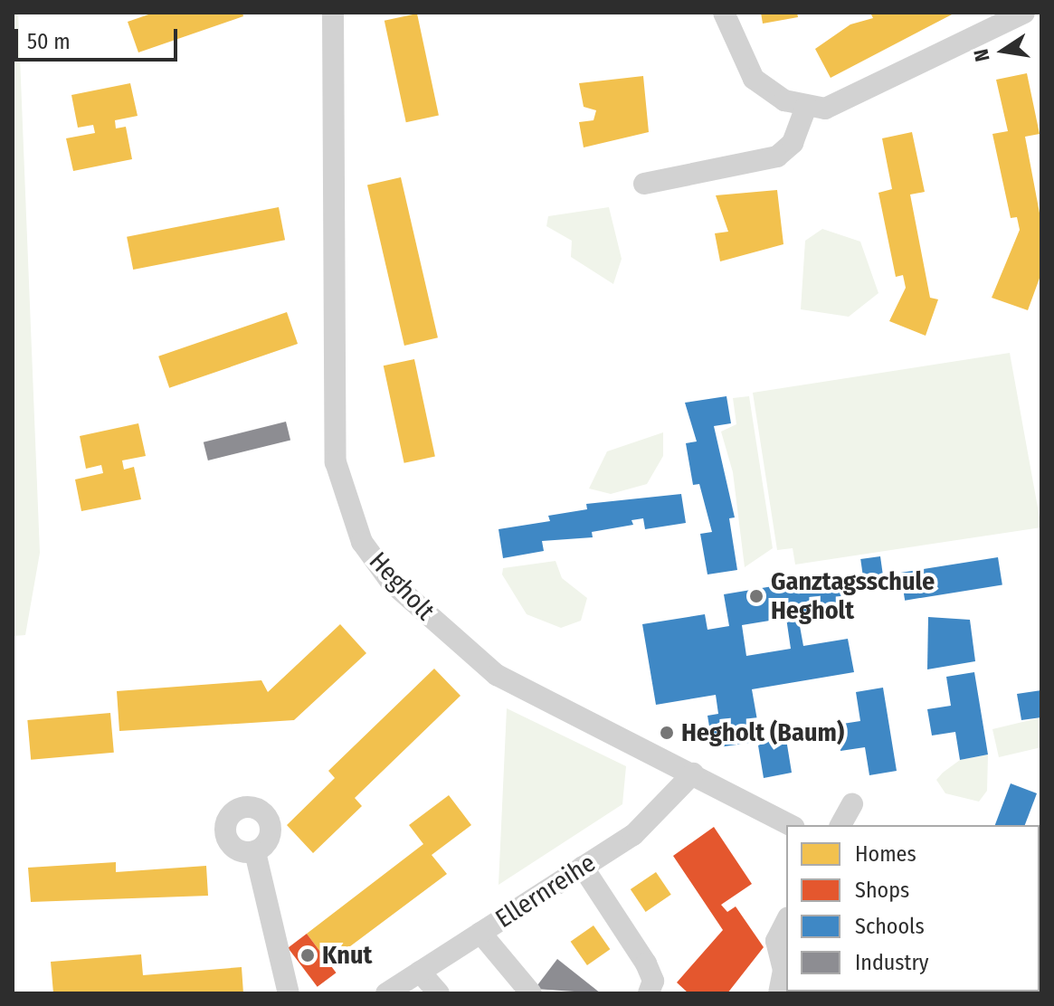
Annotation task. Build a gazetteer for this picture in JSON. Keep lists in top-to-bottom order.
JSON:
{
  "streets": {
    "street": ["Hegholt", "Ellernreihe"]
  },
  "crossings": [
    ["Hegholt", "Ellernreihe"]
  ],
  "places": ["Ganztagsschule Hegholt", "Hegholt (Baum)", "Knut"],
  "legend": [
    "Homes",
    "Shops",
    "Schools",
    "Industry"
  ],
  "scale_bar": "50 m",
  "north": "left"
}
